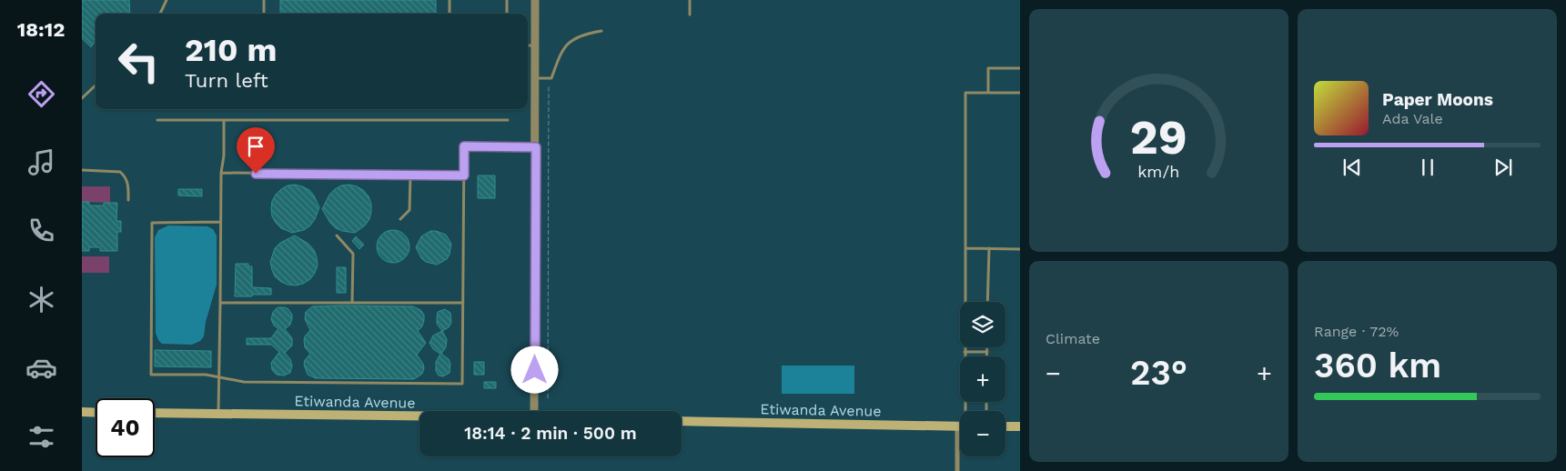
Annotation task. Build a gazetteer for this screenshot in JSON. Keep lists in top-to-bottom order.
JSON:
{
  "streets": {
    "main road": ["Etiwanda Avenue"]
  },
  "page": {
    "tabs": "18:12",
    "turn": ["210 m", "Turn left"],
    "song": ["Paper Moons", "Ada Vale"],
    "tile": [
      "Climate",
      ["Range · 72%", "360 km"]
    ],
    "map_buttons": ["+", "−"],
    "heat": ["−", "23°", "+"],
    "limit": "40",
    "trip": "18:14 · 2 min · 500 m",
    "gauge": ["29", "km/h"]
  }
}
